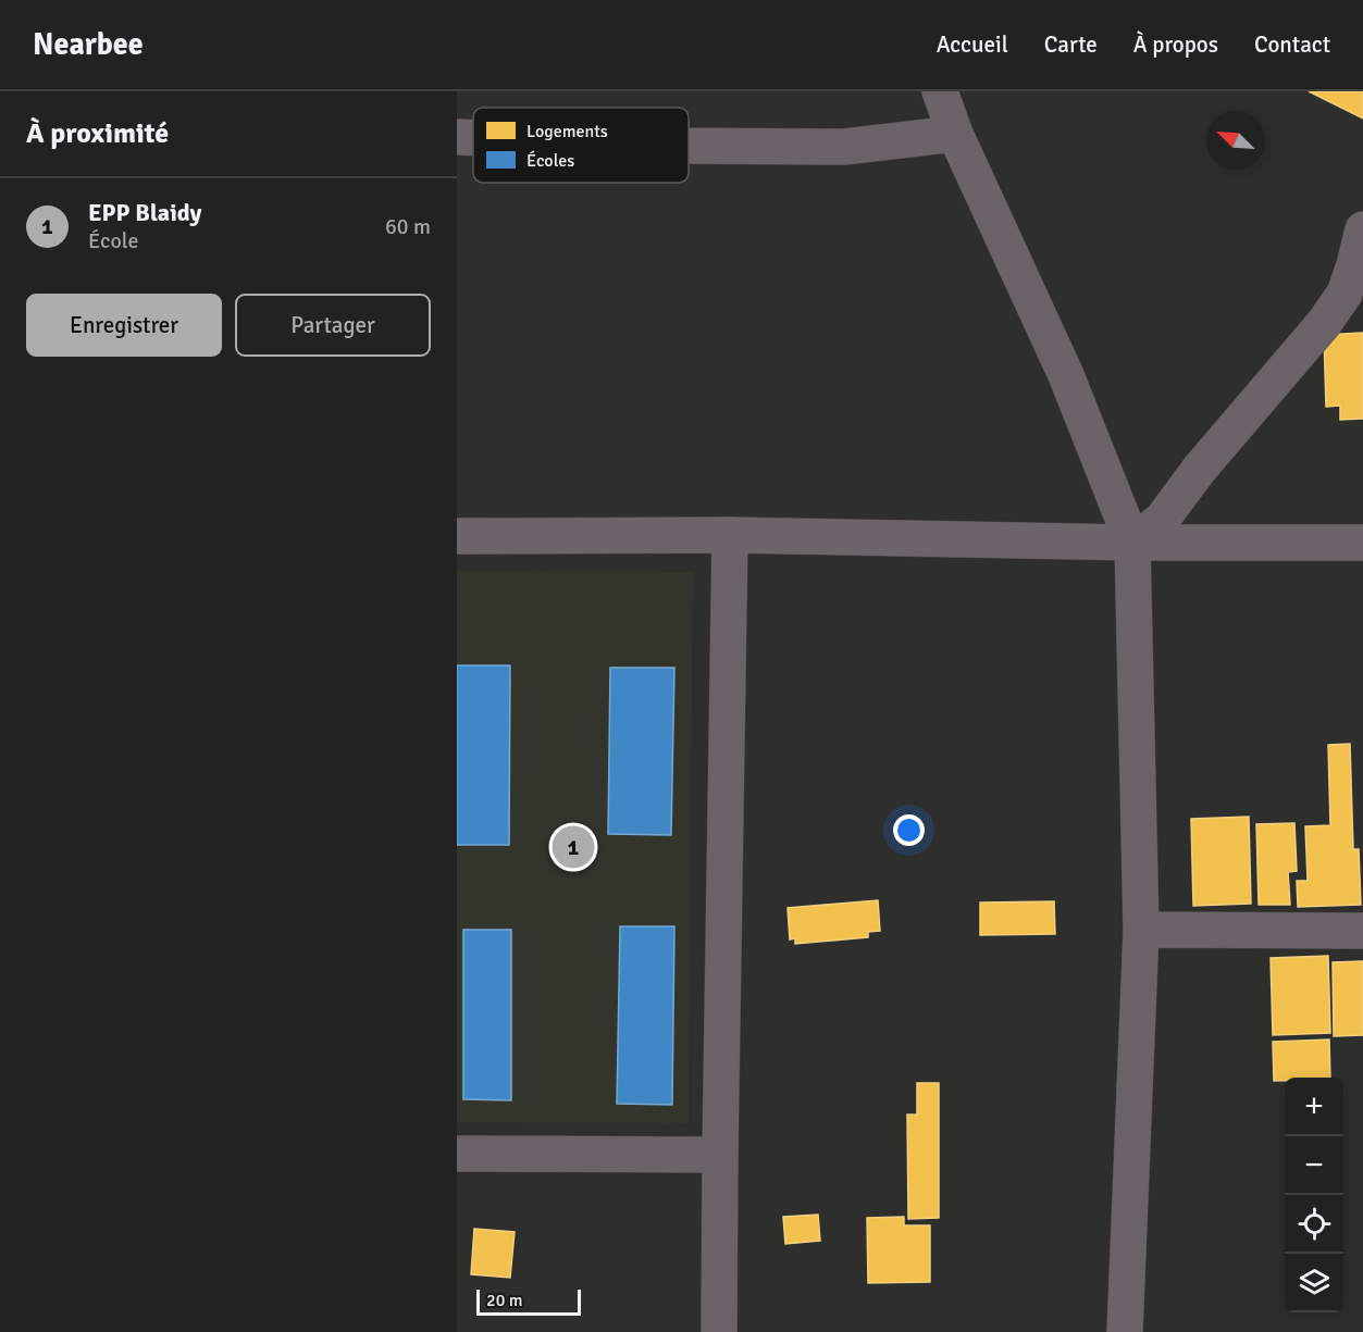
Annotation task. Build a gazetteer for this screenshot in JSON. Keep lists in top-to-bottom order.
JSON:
{
  "legend": ["Logements", "Écoles"],
  "scale_bar": "20 m",
  "north": "top left",
  "page": {
    "header": "Nearbee",
    "nav": [
      "Accueil",
      "Carte",
      "À propos",
      "Contact"
    ],
    "heading": "À proximité",
    "list": [
      {
        "mark": "1",
        "name": "EPP Blaidy",
        "note": "École",
        "value": "60 m"
      }
    ],
    "buttons": ["Enregistrer", "Partager"],
    "pins": "1",
    "map_buttons": ["+", "−"],
    "scale": "20 m"
  }
}
